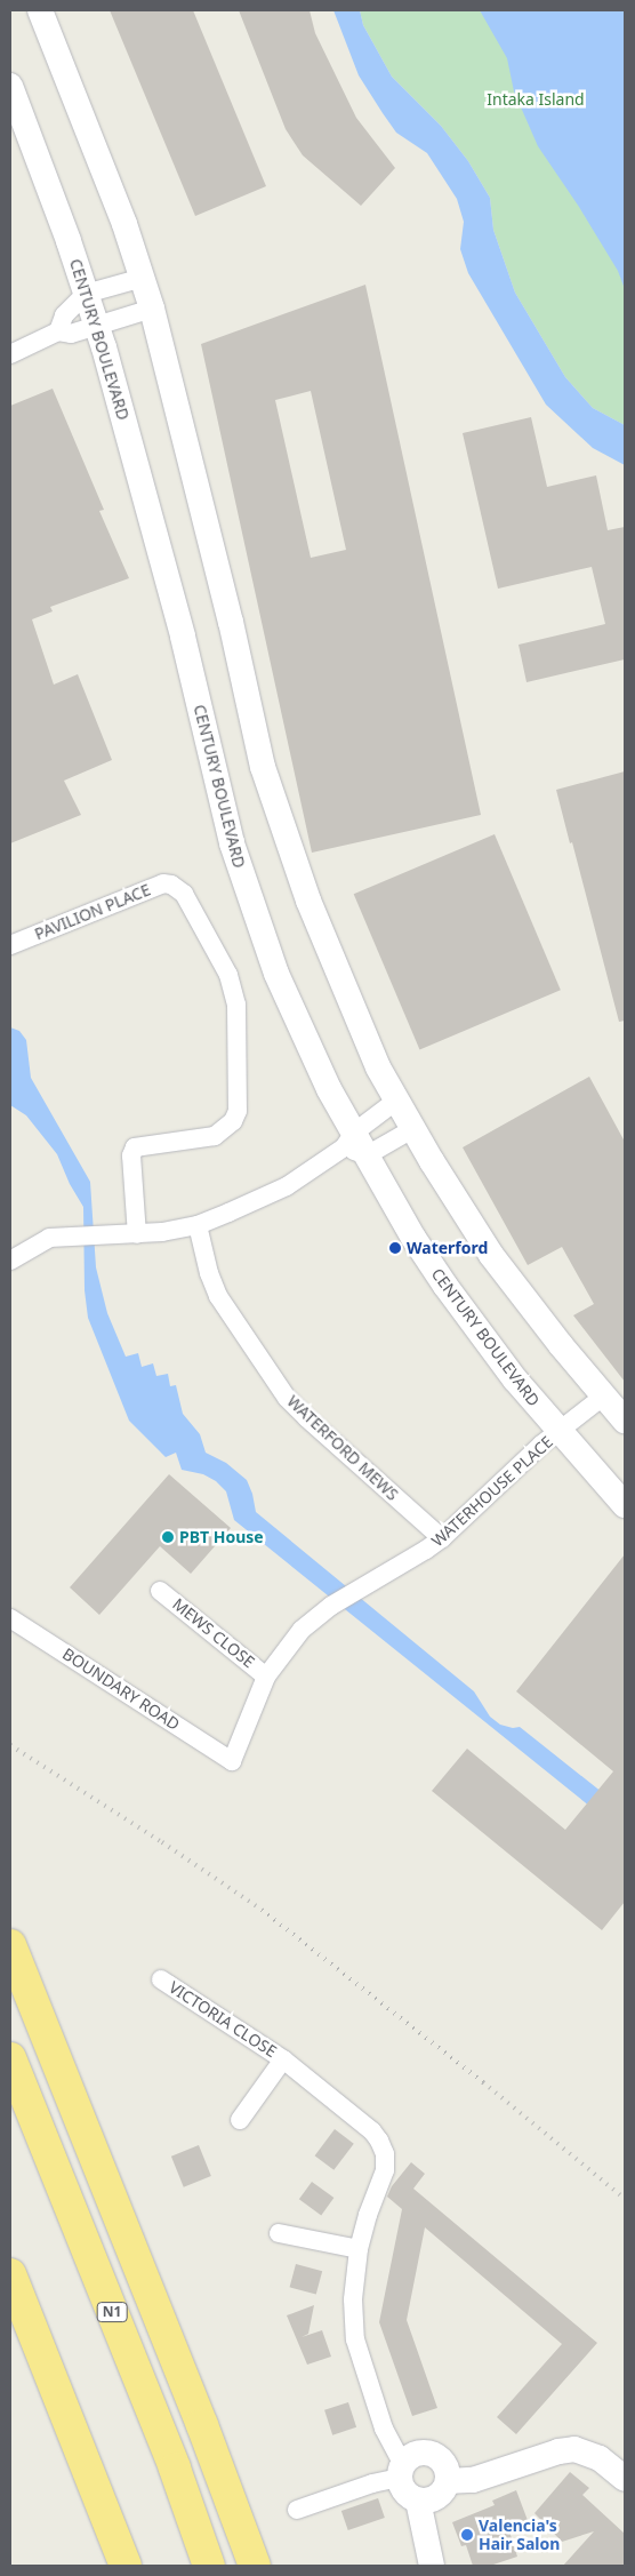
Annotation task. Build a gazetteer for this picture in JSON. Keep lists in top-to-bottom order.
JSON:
{
  "streets": {
    "highway": ["N1"],
    "main road": ["CENTURY BOULEVARD"],
    "street": [
      "PAVILION PLACE",
      "WATERFORD MEWS",
      "WATERHOUSE PLACE",
      "MEWS CLOSE",
      "BOUNDARY ROAD",
      "VICTORIA CLOSE"
    ]
  },
  "crossings": [
    ["CENTURY BOULEVARD", "WATERHOUSE PLACE"],
    ["WATERFORD MEWS", "WATERHOUSE PLACE"],
    ["WATERHOUSE PLACE", "MEWS CLOSE"],
    ["WATERHOUSE PLACE", "BOUNDARY ROAD"]
  ],
  "parks": ["Intaka Island"],
  "places": ["Waterford", "PBT House", "Valencia's Hair Salon"]
}
